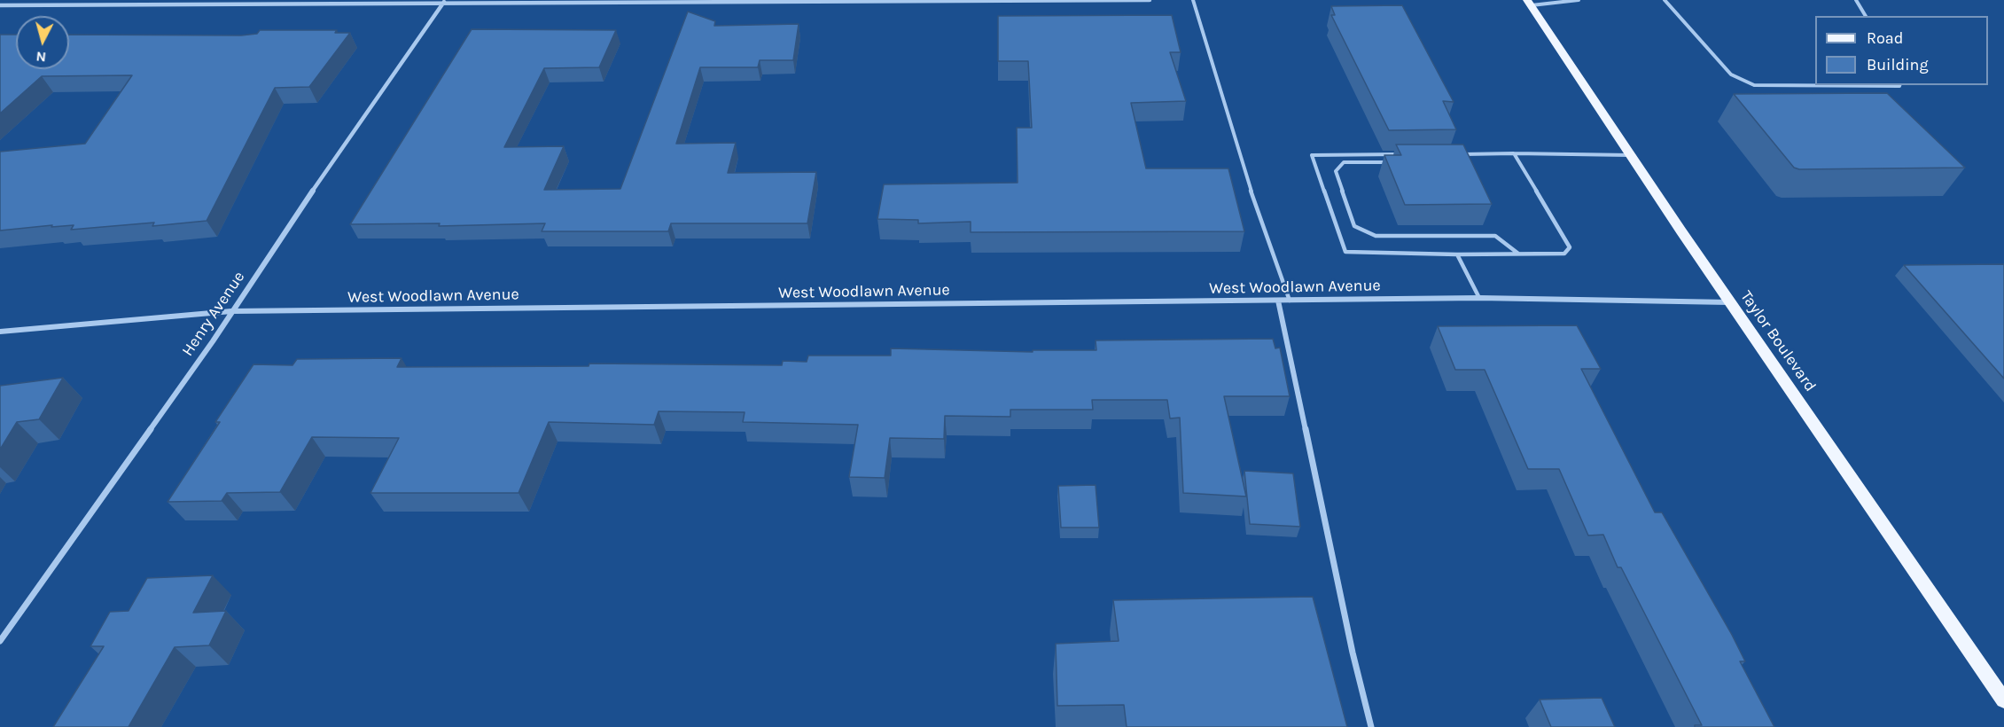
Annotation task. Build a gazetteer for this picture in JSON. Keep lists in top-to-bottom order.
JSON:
{
  "streets": {
    "main road": ["Taylor Boulevard"],
    "street": ["West Woodlawn Avenue", "Henry Avenue"]
  },
  "crossings": [
    ["West Woodlawn Avenue", "Henry Avenue"],
    ["West Woodlawn Avenue", "Taylor Boulevard"]
  ],
  "legend": ["Road", "Building"],
  "north": "bottom"
}
